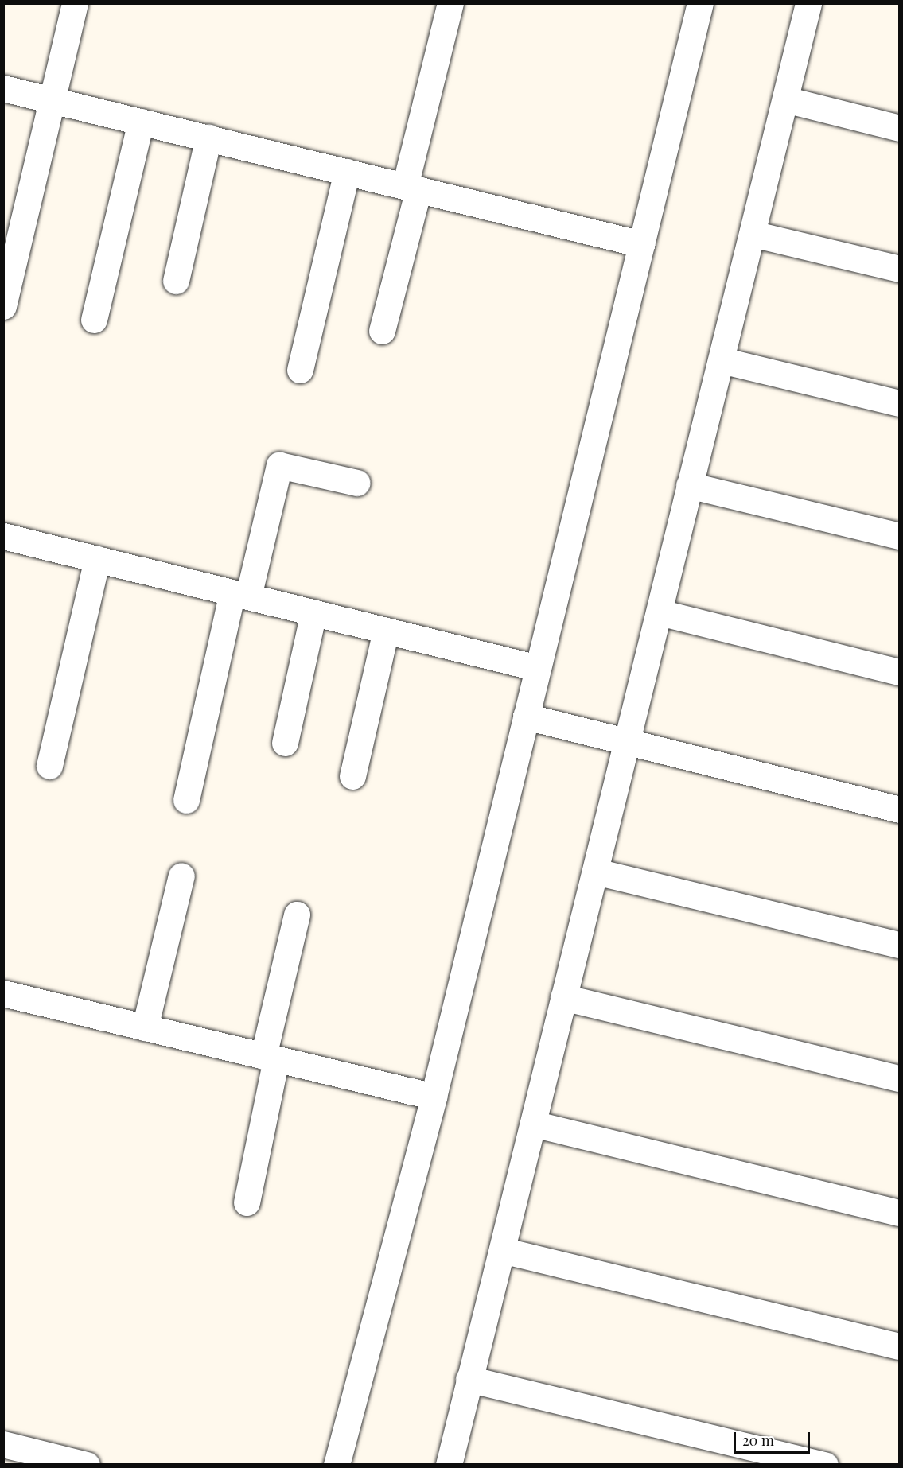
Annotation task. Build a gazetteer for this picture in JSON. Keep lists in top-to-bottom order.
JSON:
{
  "scale_bar": "20 m"
}
